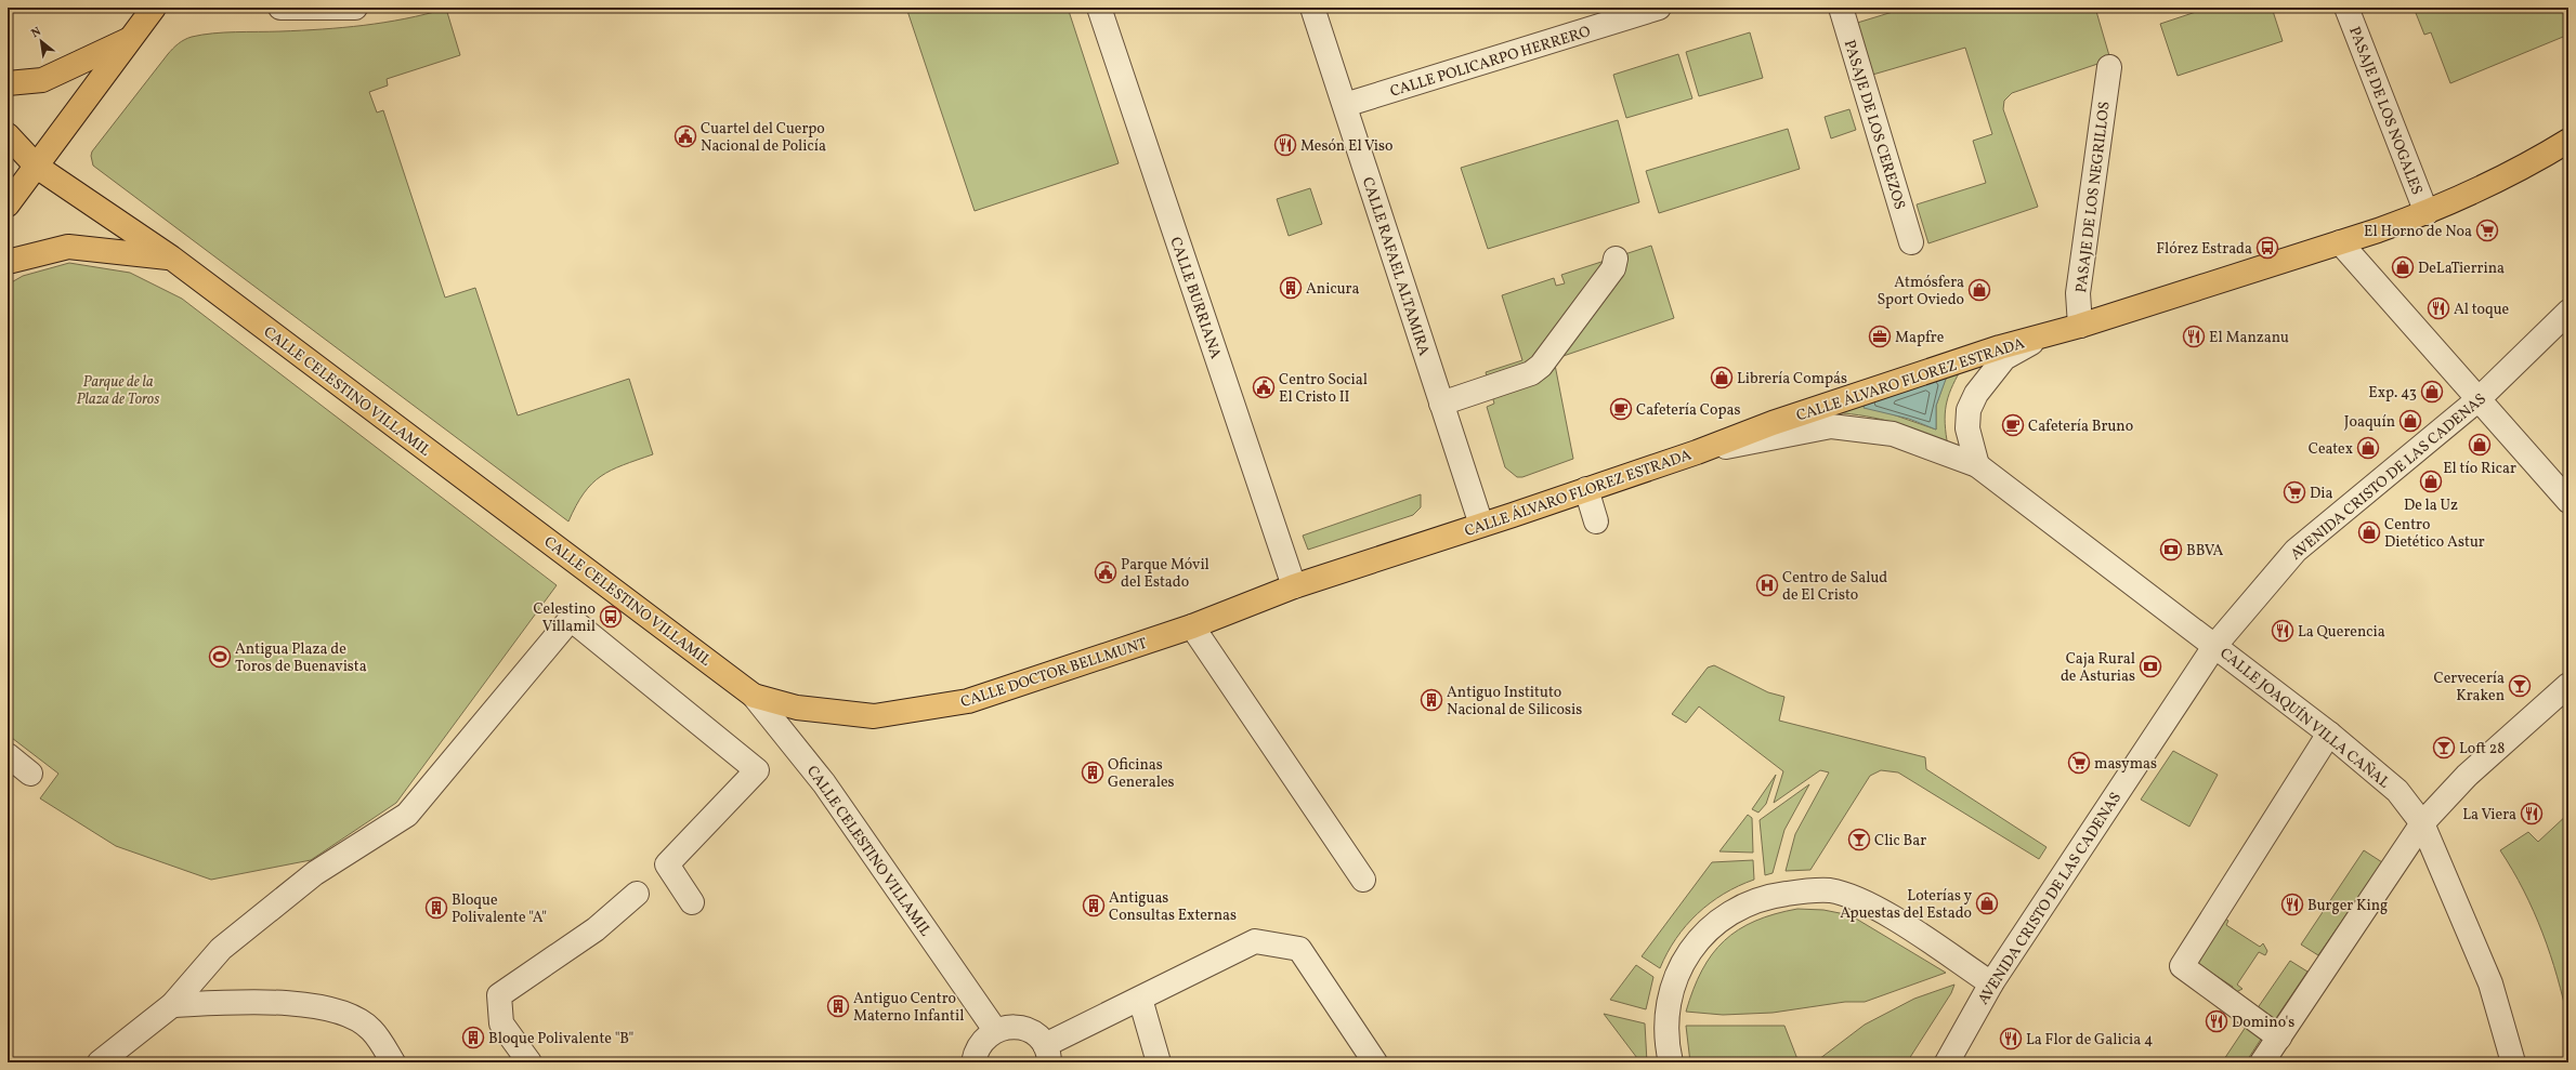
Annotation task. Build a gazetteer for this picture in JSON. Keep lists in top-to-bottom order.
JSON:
{
  "streets": {
    "main road": ["CALLE ÁLVARO FLOREZ ESTRADA", "CALLE CELESTINO VILLAMIL", "CALLE DOCTOR BELLMUNT"],
    "street": [
      "CALLE POLICARPO HERRERO",
      "PASAJE DE LOS NOGALES",
      "PASAJE DE LOS CEREZOS",
      "PASAJE DE LOS NEGRILLOS",
      "CALLE RAFAEL ALTAMIRA",
      "CALLE BURRIANA",
      "AVENIDA CRISTO DE LAS CADENAS",
      "CALLE JOAQUÍN VILLA CAÑAL"
    ]
  },
  "crossings": [
    ["CALLE POLICARPO HERRERO", "CALLE RAFAEL ALTAMIRA"],
    ["PASAJE DE LOS NOGALES", "CALLE ÁLVARO FLOREZ ESTRADA"],
    ["PASAJE DE LOS NEGRILLOS", "CALLE ÁLVARO FLOREZ ESTRADA"],
    ["CALLE RAFAEL ALTAMIRA", "CALLE ÁLVARO FLOREZ ESTRADA"],
    ["CALLE BURRIANA", "CALLE ÁLVARO FLOREZ ESTRADA"],
    ["CALLE BURRIANA", "CALLE DOCTOR BELLMUNT"],
    ["CALLE ÁLVARO FLOREZ ESTRADA", "CALLE DOCTOR BELLMUNT"],
    ["CALLE ÁLVARO FLOREZ ESTRADA", "CALLE JOAQUÍN VILLA CAÑAL"],
    ["CALLE CELESTINO VILLAMIL", "CALLE DOCTOR BELLMUNT"],
    ["AVENIDA CRISTO DE LAS CADENAS", "CALLE JOAQUÍN VILLA CAÑAL"]
  ],
  "parks": ["Parque de la Plaza de Toros"],
  "places": {
    "public building": ["Cuartel del Cuerpo Nacional de Policía", "Centro Social El Cristo II", "Parque Móvil del Estado"],
    "restaurant": [
      "Mesón El Viso",
      "Al toque",
      "El Manzanu",
      "La Querencia",
      "La Viera",
      "Burger King",
      "Domino's",
      "La Flor de Galicia 4"
    ],
    "supermarket": ["El Horno de Noa", "Dia", "masymas"],
    "bus stop": ["Flórez Estrada", "Celestino Villamil"],
    "shop": [
      "DeLaTierrina",
      "Atmósfera Sport Oviedo",
      "Librería Compás",
      "Exp. 43",
      "Joaquín",
      "El tío Ricar",
      "Ceatex",
      "De la Uz",
      "Centro Dietético Astur",
      "Loterías y Apuestas del Estado"
    ],
    "building": [
      "Anicura",
      "Antiguo Instituto Nacional de Silicosis",
      "Oficinas Generales",
      "Antiguas Consultas Externas",
      "Bloque Polivalente \"A\"",
      "Antiguo Centro Materno Infantil",
      "Bloque Polivalente \"B\""
    ],
    "office": ["Mapfre"],
    "cafe": ["Cafetería Copas", "Cafetería Bruno"],
    "bank": ["BBVA", "Caja Rural de Asturias"],
    "hospital": ["Centro de Salud de El Cristo"],
    "sports": ["Antigua Plaza de Toros de Buenavista"],
    "bar": ["Cervecería Kraken", "Loft 28", "Clic Bar"]
  },
  "north": "top left"
}
